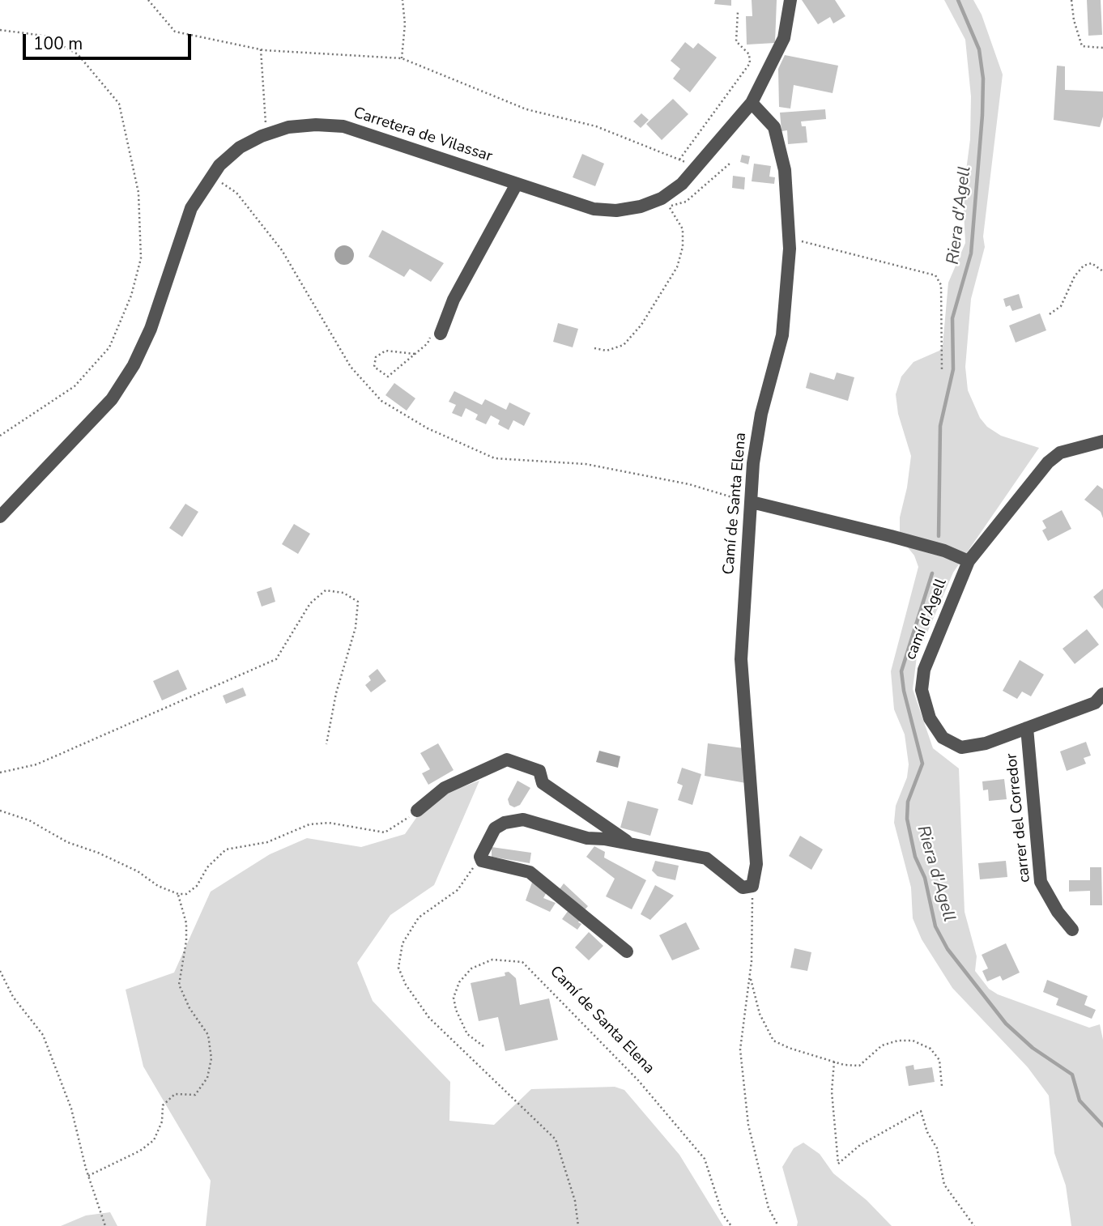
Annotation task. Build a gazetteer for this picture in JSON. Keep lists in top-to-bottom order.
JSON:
{
  "streets": {
    "street": [
      "Carretera de Vilassar",
      "Camí de Santa Elena",
      "camí d'Agell",
      "carrer del Corredor"
    ]
  },
  "crossings": [
    ["Carretera de Vilassar", "Camí de Santa Elena"],
    ["camí d'Agell", "carrer del Corredor"]
  ],
  "water": ["Riera d'Agell"],
  "scale_bar": "100 m"
}
